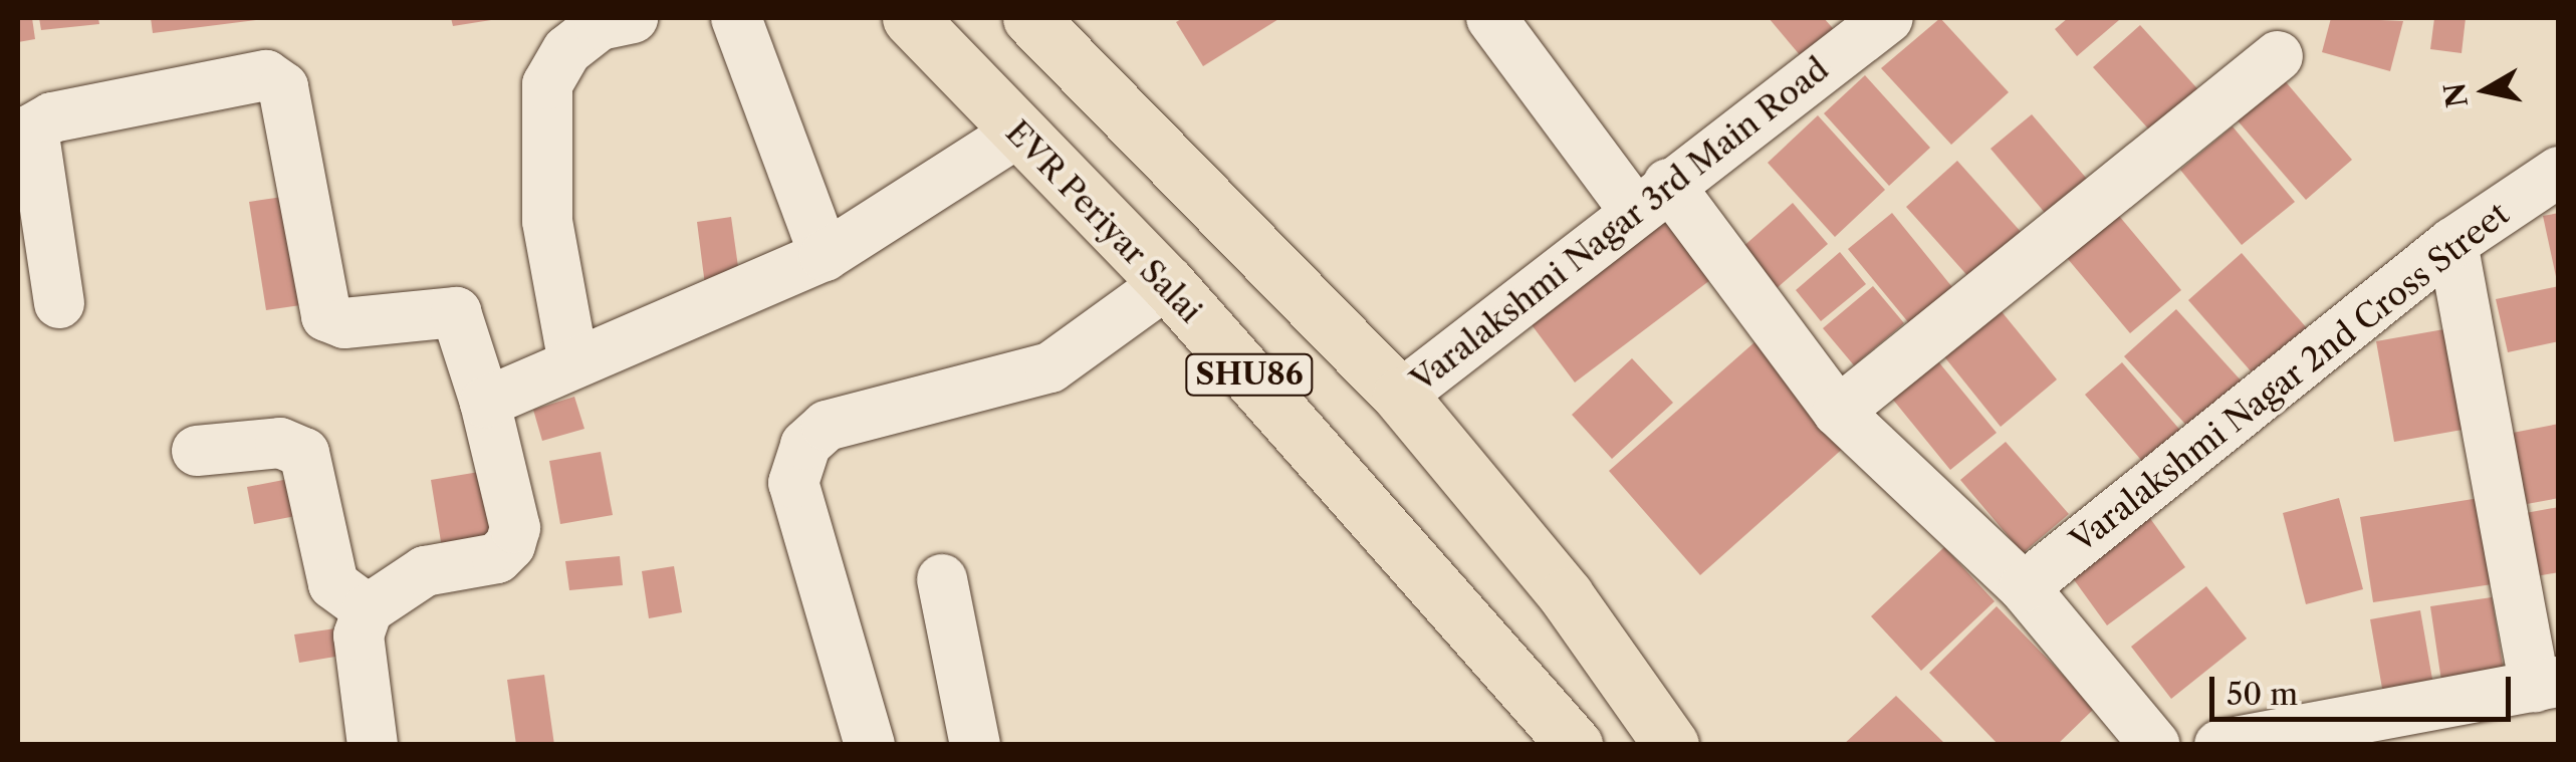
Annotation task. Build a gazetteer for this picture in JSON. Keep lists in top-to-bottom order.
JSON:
{
  "streets": {
    "main road": ["EVR Periyar Salai", "SHU86"],
    "street": ["Varalakshmi Nagar 3rd Main Road", "Varalakshmi Nagar 2nd Cross Street"]
  },
  "crossings": [
    ["Varalakshmi Nagar 3rd Main Road", "SHU86"]
  ],
  "scale_bar": "50 m",
  "north": "left"
}
